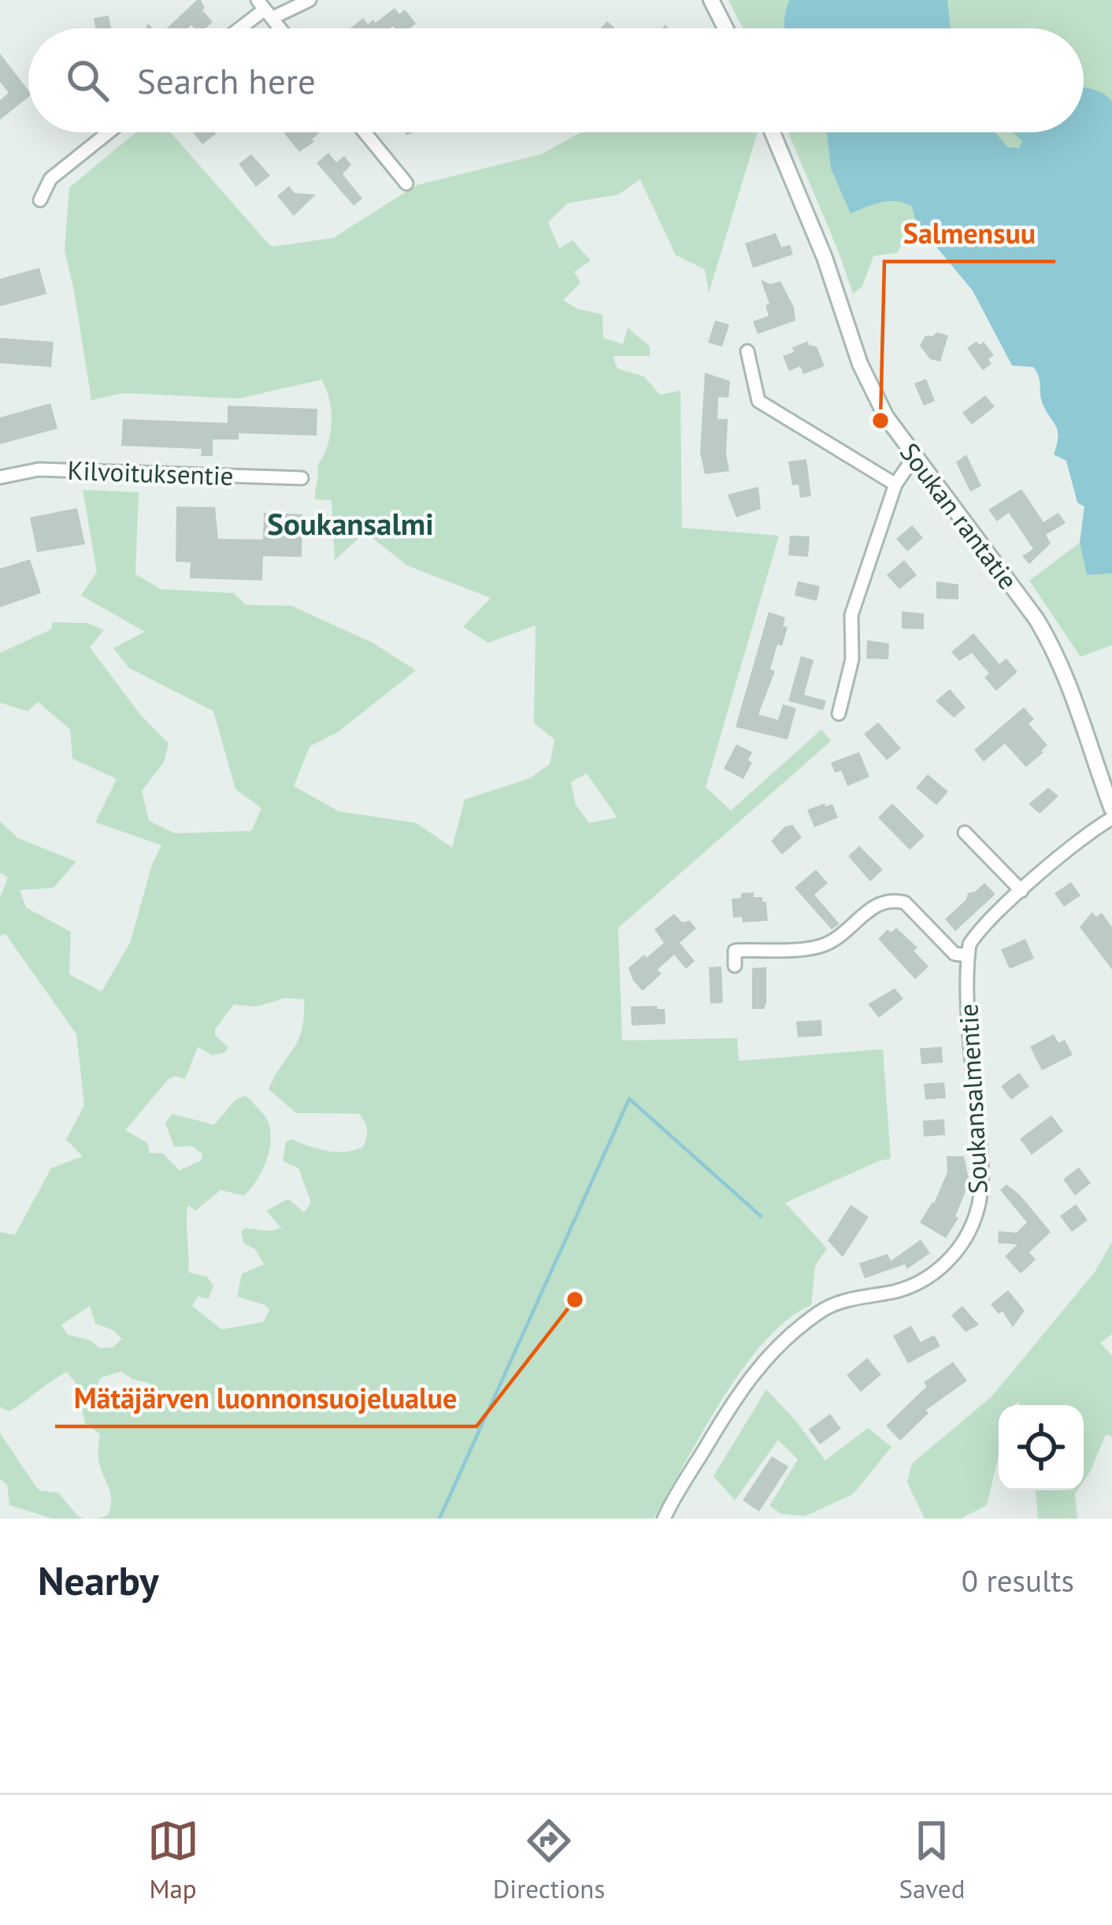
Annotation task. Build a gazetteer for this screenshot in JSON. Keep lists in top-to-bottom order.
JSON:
{
  "streets": {
    "street": ["Kilvoituksentie", "Soukan rantatie", "Soukansalmentie"]
  },
  "districts": ["Soukansalmi"],
  "places": ["Salmensuu", "Mätäjärven luonnonsuojelualue"],
  "page": {
    "search": "Search here",
    "heading": ["Nearby", "0 results"],
    "nav": ["Map", "Directions", "Saved"]
  }
}
